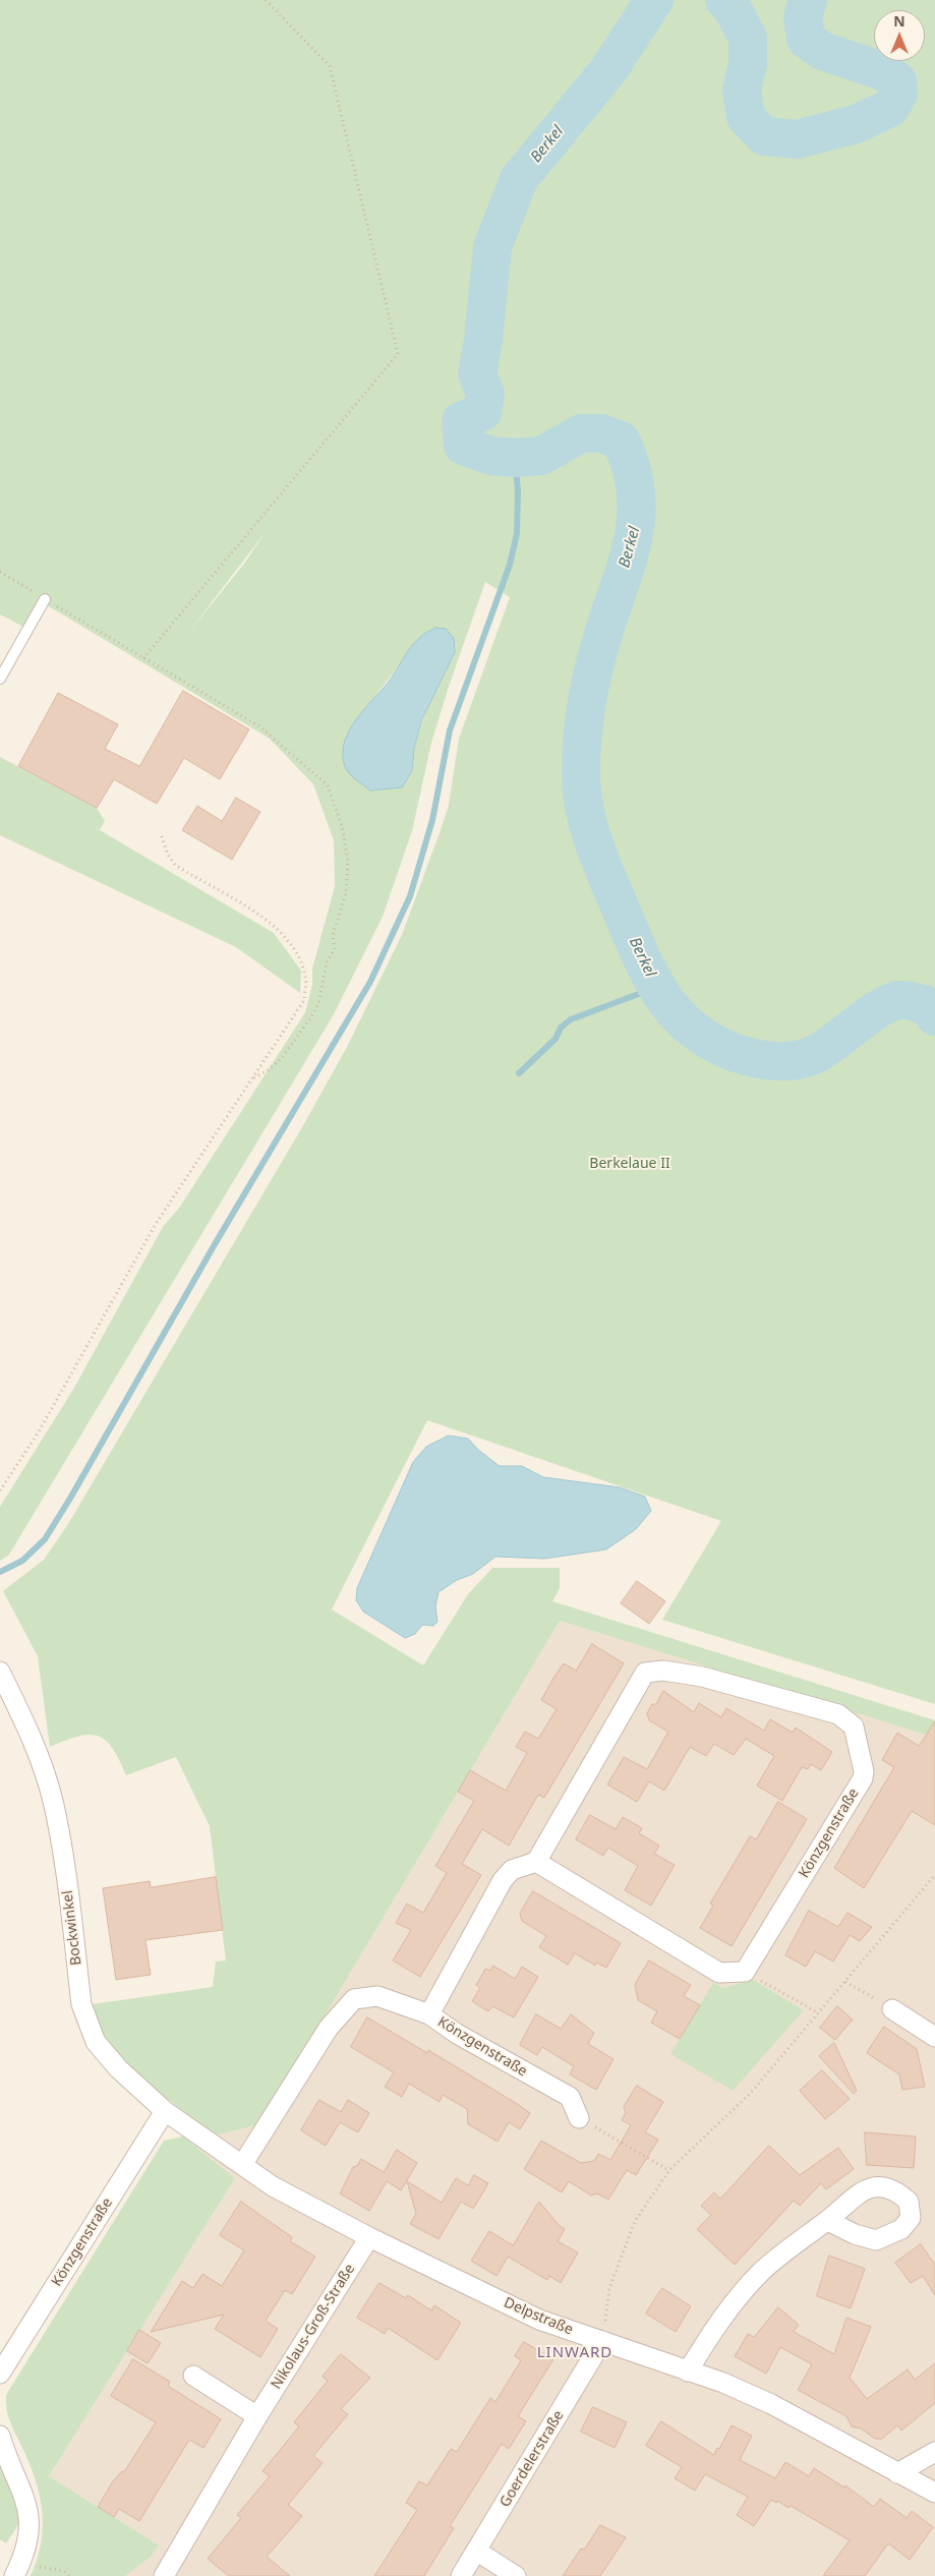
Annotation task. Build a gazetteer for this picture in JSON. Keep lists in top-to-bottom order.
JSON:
{
  "streets": {
    "street": [
      "Könzgenstraße",
      "Bockwinkel",
      "Delpstraße",
      "Nikolaus-Groß-Straße",
      "Goerdelerstraße"
    ]
  },
  "crossings": [
    ["Könzgenstraße", "Bockwinkel"],
    ["Könzgenstraße", "Delpstraße"],
    ["Bockwinkel", "Delpstraße"],
    ["Delpstraße", "Nikolaus-Groß-Straße"],
    ["Delpstraße", "Goerdelerstraße"]
  ],
  "districts": ["LINWARD"],
  "water": ["Berkel"],
  "parks": ["Berkelaue II"],
  "north": "top"
}
